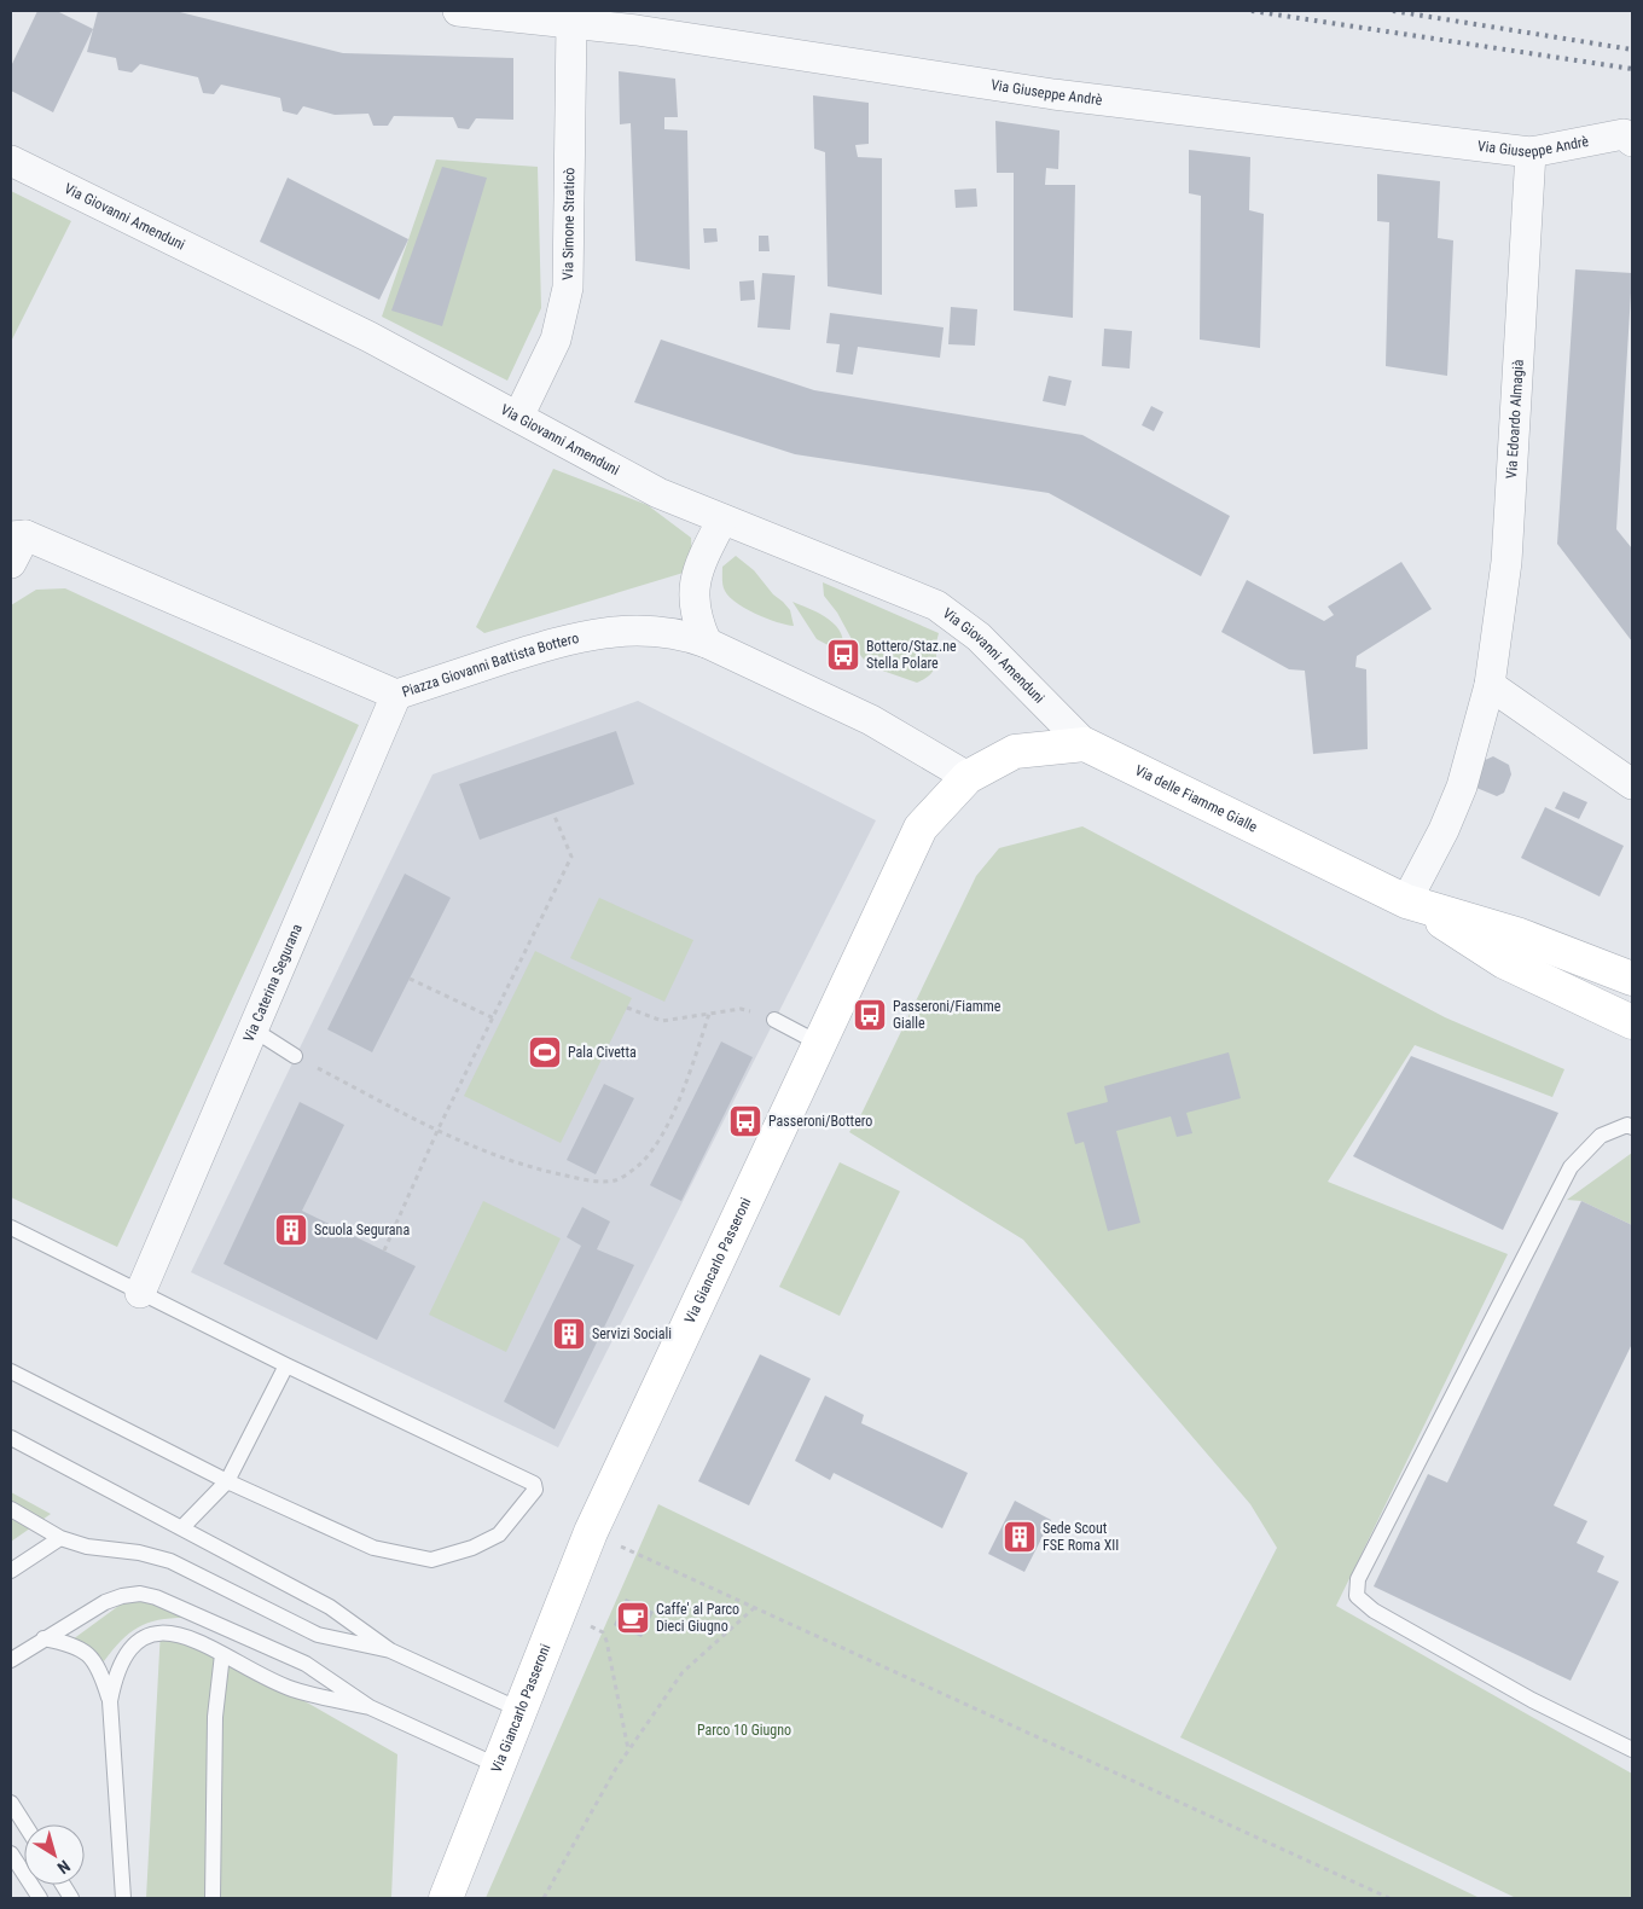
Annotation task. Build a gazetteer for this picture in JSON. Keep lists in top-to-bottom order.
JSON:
{
  "streets": {
    "street": [
      "Via Giuseppe Andrè",
      "Via Giovanni Amenduni",
      "Via Simone Straticò",
      "Via Edoardo Almagià",
      "Piazza Giovanni Battista Bottero",
      "Via delle Fiamme Gialle",
      "Via Caterina Segurana",
      "Via Giancarlo Passeroni"
    ]
  },
  "crossings": [
    ["Via Giuseppe Andrè", "Via Simone Straticò"],
    ["Via Giuseppe Andrè", "Via Edoardo Almagià"],
    ["Via Giovanni Amenduni", "Via Simone Straticò"],
    ["Via Giovanni Amenduni", "Via delle Fiamme Gialle"],
    ["Via Edoardo Almagià", "Via delle Fiamme Gialle"],
    ["Piazza Giovanni Battista Bottero", "Via Caterina Segurana"],
    ["Piazza Giovanni Battista Bottero", "Via Giancarlo Passeroni"]
  ],
  "parks": ["Parco 10 Giugno"],
  "places": {
    "bus stop": ["Bottero/Staz.ne Stella Polare", "Passeroni/Fiamme Gialle", "Passeroni/Bottero"],
    "sports": ["Pala Civetta"],
    "building": ["Scuola Segurana", "Servizi Sociali", "Sede Scout FSE Roma XII"],
    "cafe": ["Caffe' al Parco Dieci Giugno"]
  },
  "north": "bottom right"
}
